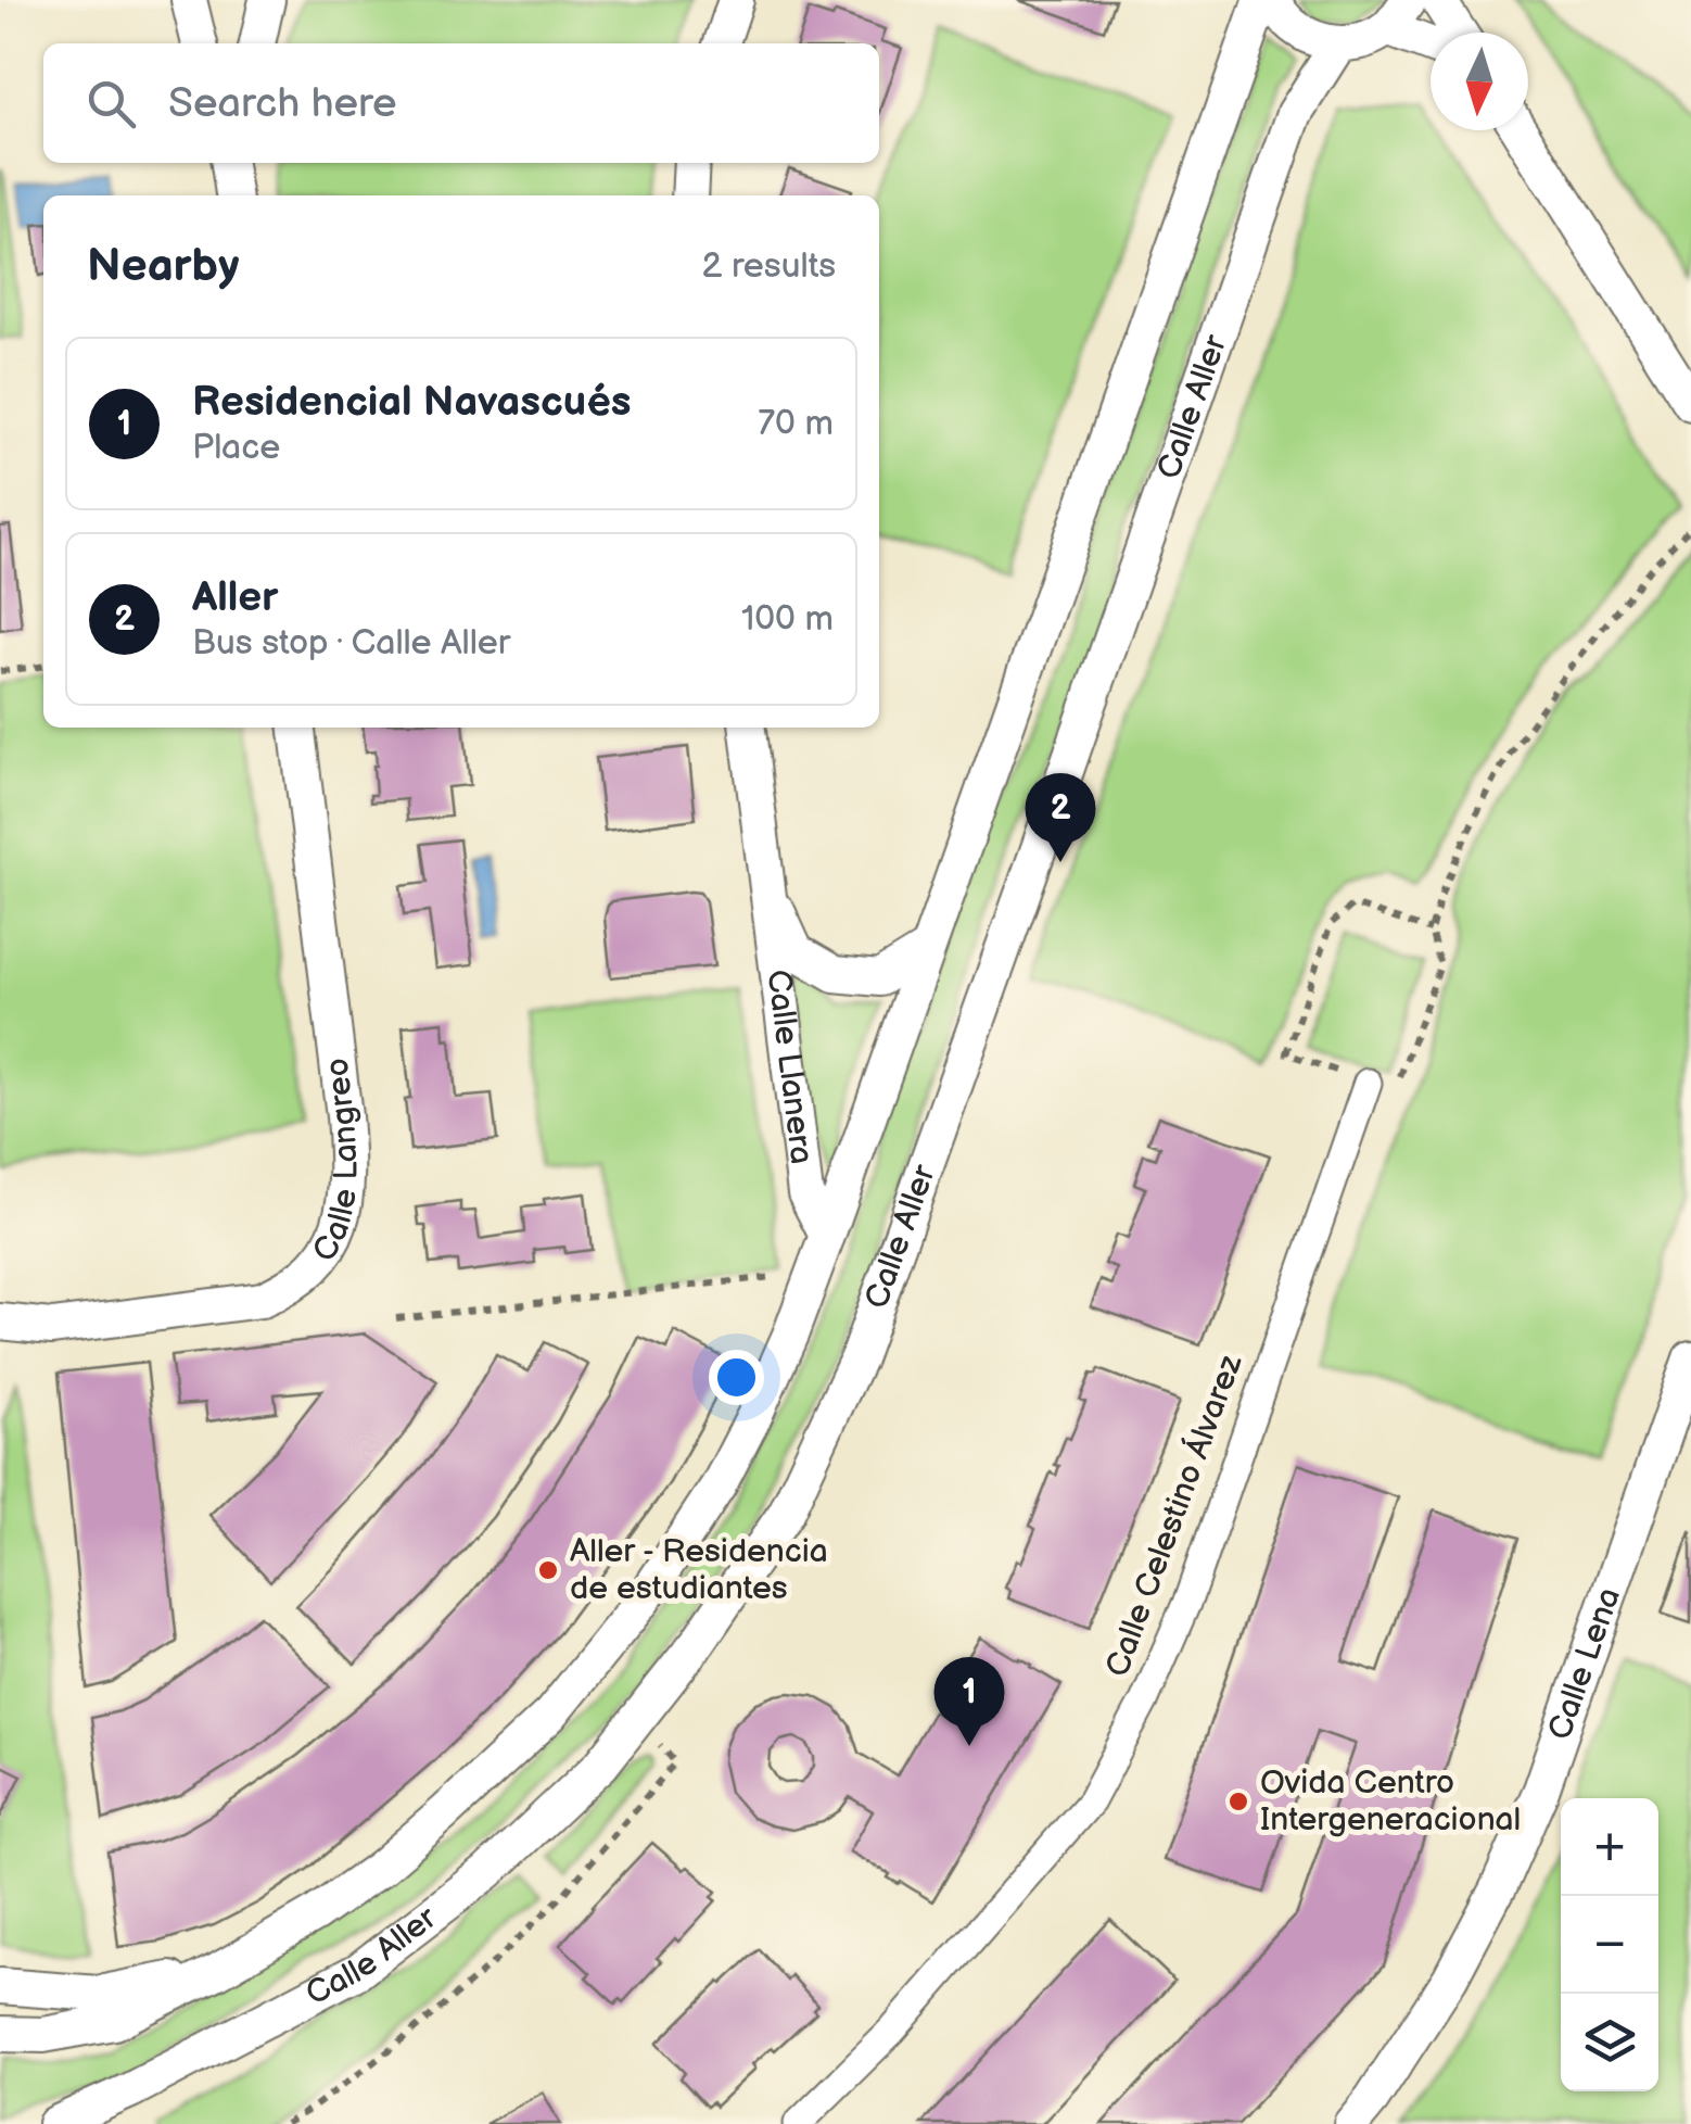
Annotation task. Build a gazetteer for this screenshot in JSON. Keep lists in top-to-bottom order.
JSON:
{
  "streets": {
    "street": [
      "Calle Aller",
      "Calle Llanera",
      "Calle Langreo",
      "Calle Celestino Álvarez",
      "Calle Lena"
    ]
  },
  "crossings": [
    ["Calle Aller", "Calle Llanera"]
  ],
  "places": ["Aller - Residencia de estudiantes", "Ovida Centro Intergeneracional"],
  "north": "bottom",
  "page": {
    "search": "Search here",
    "heading": ["Nearby", "2 results"],
    "list": [
      {
        "mark": "1",
        "name": "Residencial Navascués",
        "note": "Place",
        "value": "70 m"
      },
      {
        "mark": "2",
        "name": "Aller",
        "note": "Bus stop · Calle Aller",
        "value": "100 m"
      }
    ],
    "pins": ["2", "1"],
    "map_buttons": ["+", "−"]
  }
}
